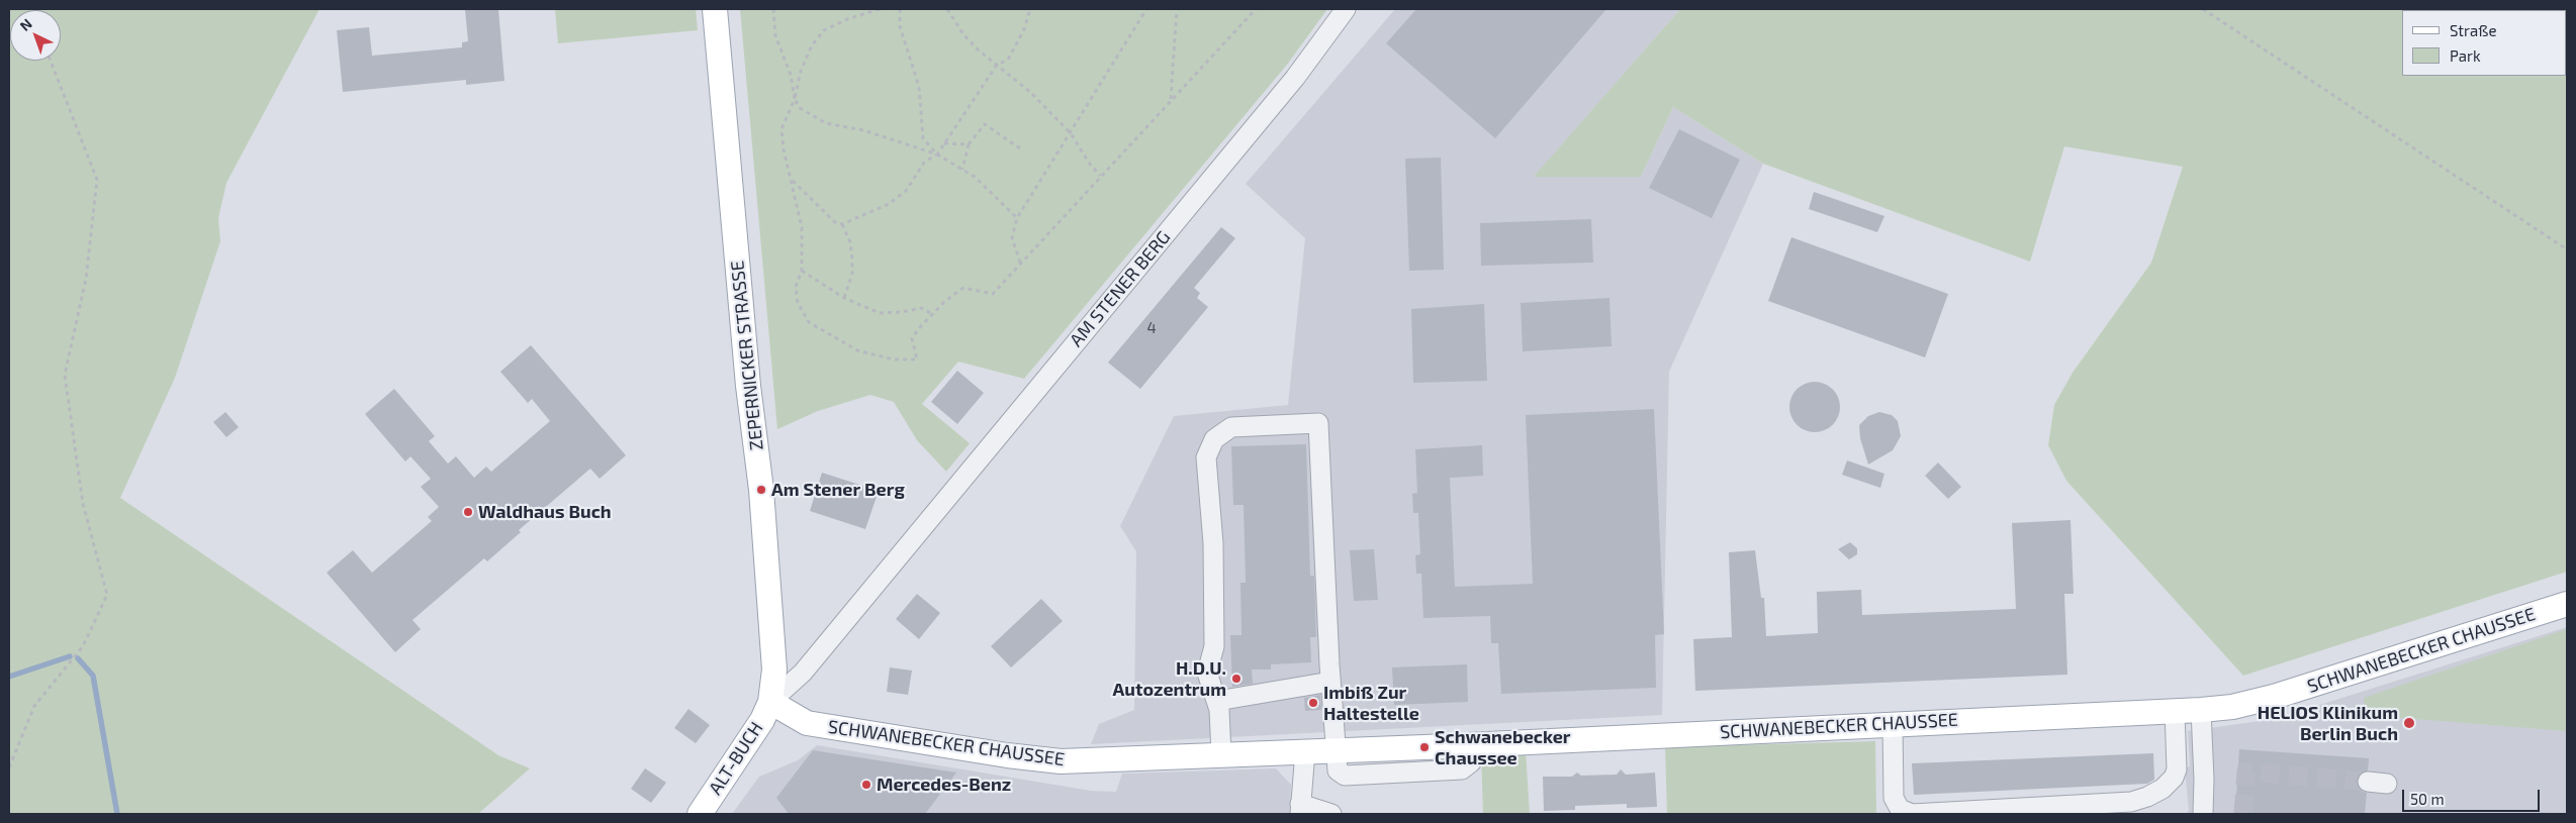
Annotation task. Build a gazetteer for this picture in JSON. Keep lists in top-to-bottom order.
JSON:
{
  "streets": {
    "main road": ["ZEPERNICKER STRASSE", "SCHWANEBECKER CHAUSSEE", "ALT-BUCH"],
    "street": ["AM STENER BERG"]
  },
  "crossings": [
    ["AM STENER BERG", "ZEPERNICKER STRASSE"],
    ["AM STENER BERG", "SCHWANEBECKER CHAUSSEE"],
    ["AM STENER BERG", "ALT-BUCH"],
    ["ZEPERNICKER STRASSE", "SCHWANEBECKER CHAUSSEE"],
    ["ZEPERNICKER STRASSE", "ALT-BUCH"],
    ["SCHWANEBECKER CHAUSSEE", "ALT-BUCH"]
  ],
  "places": [
    "Am Stener Berg",
    "Waldhaus Buch",
    "H.D.U. Autozentrum",
    "Imbiß Zur Haltestelle",
    "HELIOS Klinikum Berlin Buch",
    "Schwanebecker Chaussee",
    "Mercedes-Benz"
  ],
  "house_numbers": ["4"],
  "legend": ["Straße", "Park"],
  "scale_bar": "50 m",
  "north": "top left"
}
